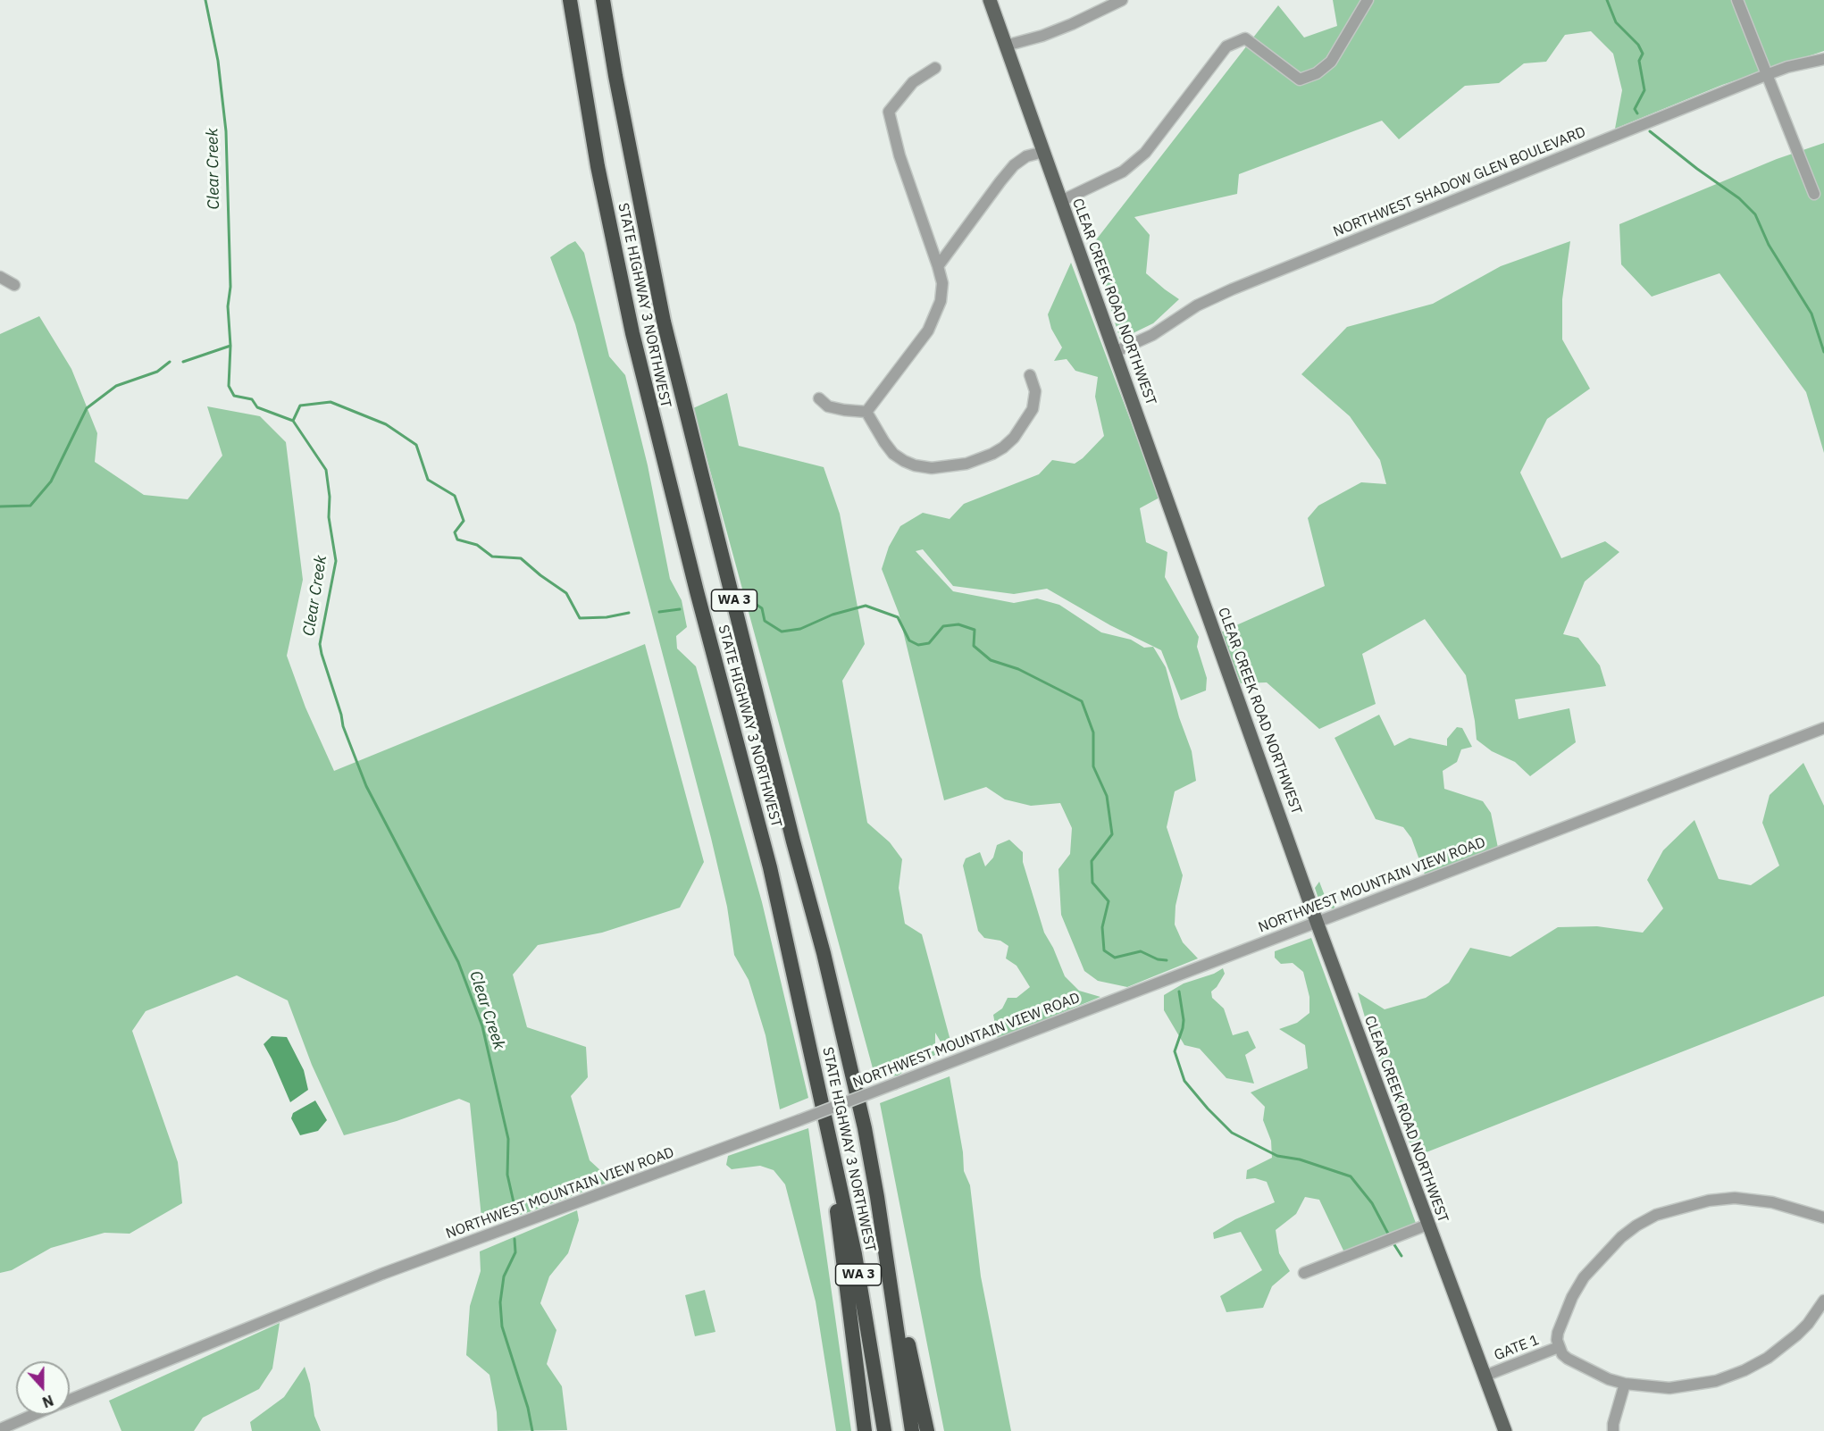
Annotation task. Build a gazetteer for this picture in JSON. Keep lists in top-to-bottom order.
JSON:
{
  "streets": {
    "highway": ["STATE HIGHWAY 3 NORTHWEST", "WA 3"],
    "main road": ["CLEAR CREEK ROAD NORTHWEST"],
    "street": ["NORTHWEST SHADOW GLEN BOULEVARD", "NORTHWEST MOUNTAIN VIEW ROAD", "GATE 1"]
  },
  "crossings": [
    ["NORTHWEST SHADOW GLEN BOULEVARD", "CLEAR CREEK ROAD NORTHWEST"],
    ["CLEAR CREEK ROAD NORTHWEST", "NORTHWEST MOUNTAIN VIEW ROAD"],
    ["CLEAR CREEK ROAD NORTHWEST", "GATE 1"]
  ],
  "water": ["Clear Creek"],
  "north": "bottom"
}
